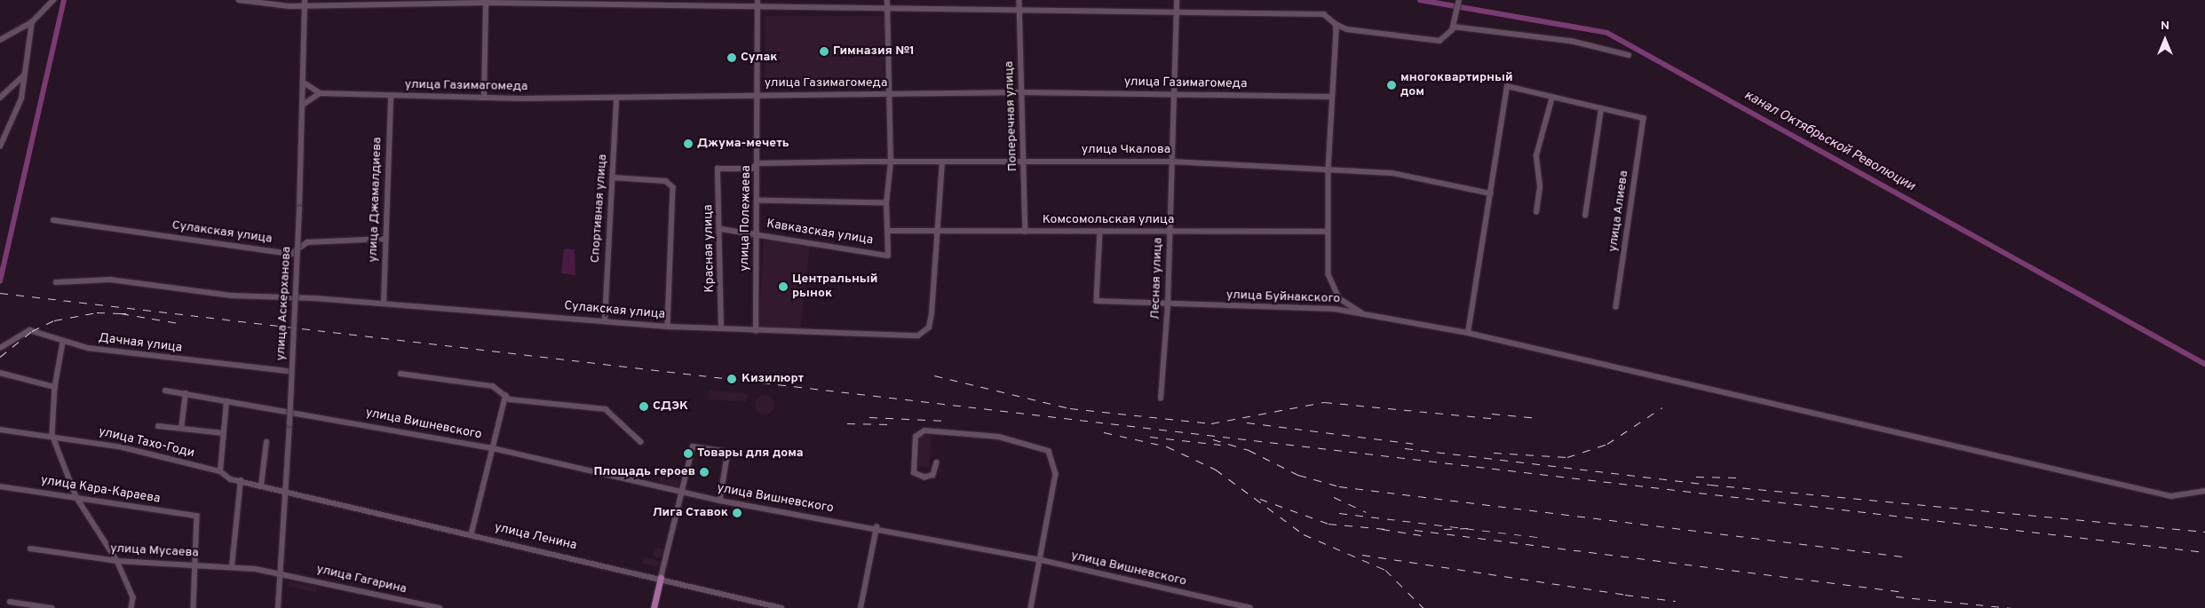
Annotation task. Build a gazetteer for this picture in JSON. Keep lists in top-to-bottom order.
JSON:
{
  "streets": {
    "street": [
      "улица Газимагомеда",
      "Поперечная улица",
      "улица Чкалова",
      "улица Джамалдиева",
      "Спортивная улица",
      "улица Алиева",
      "улица Полежаева",
      "Комсомольская улица",
      "Сулакская улица",
      "Кавказская улица",
      "Красная улица",
      "Лесная улица",
      "улица Буйнакского",
      "улица Аскерханова",
      "Дачная улица",
      "улица Вишневского",
      "улица Тахо-Годи",
      "улица Кара-Караева",
      "улица Ленина",
      "улица Мусаева",
      "улица Гагарина"
    ]
  },
  "crossings": [
    ["улица Газимагомеда", "Поперечная улица"],
    ["улица Газимагомеда", "улица Джамалдиева"],
    ["улица Газимагомеда", "Спортивная улица"],
    ["улица Газимагомеда", "улица Полежаева"],
    ["улица Газимагомеда", "Лесная улица"],
    ["Поперечная улица", "улица Чкалова"],
    ["Поперечная улица", "Комсомольская улица"],
    ["улица Чкалова", "улица Полежаева"],
    ["улица Чкалова", "Красная улица"],
    ["улица Чкалова", "Лесная улица"],
    ["улица Джамалдиева", "Сулакская улица"],
    ["Спортивная улица", "Сулакская улица"],
    ["улица Полежаева", "Сулакская улица"],
    ["улица Полежаева", "Кавказская улица"],
    ["Комсомольская улица", "Сулакская улица"],
    ["Комсомольская улица", "Кавказская улица"],
    ["Комсомольская улица", "Лесная улица"],
    ["Комсомольская улица", "улица Буйнакского"],
    ["Сулакская улица", "Красная улица"],
    ["Кавказская улица", "Красная улица"],
    ["Лесная улица", "улица Буйнакского"],
    ["улица Аскерханова", "улица Тахо-Годи"],
    ["улица Аскерханова", "улица Ленина"],
    ["улица Аскерханова", "улица Мусаева"],
    ["улица Аскерханова", "улица Гагарина"],
    ["улица Тахо-Годи", "улица Ленина"],
    ["улица Кара-Караева", "улица Мусаева"],
    ["улица Мусаева", "улица Гагарина"]
  ],
  "water": ["канал Октябрьской Революции"],
  "places": [
    "Гимназия №1",
    "Сулак",
    "многоквартирный дом",
    "Джума-мечеть",
    "Центральный рынок",
    "Кизилюрт",
    "СДЭК",
    "Товары для дома",
    "Площадь героев",
    "Лига Ставок"
  ],
  "north": "top"
}
